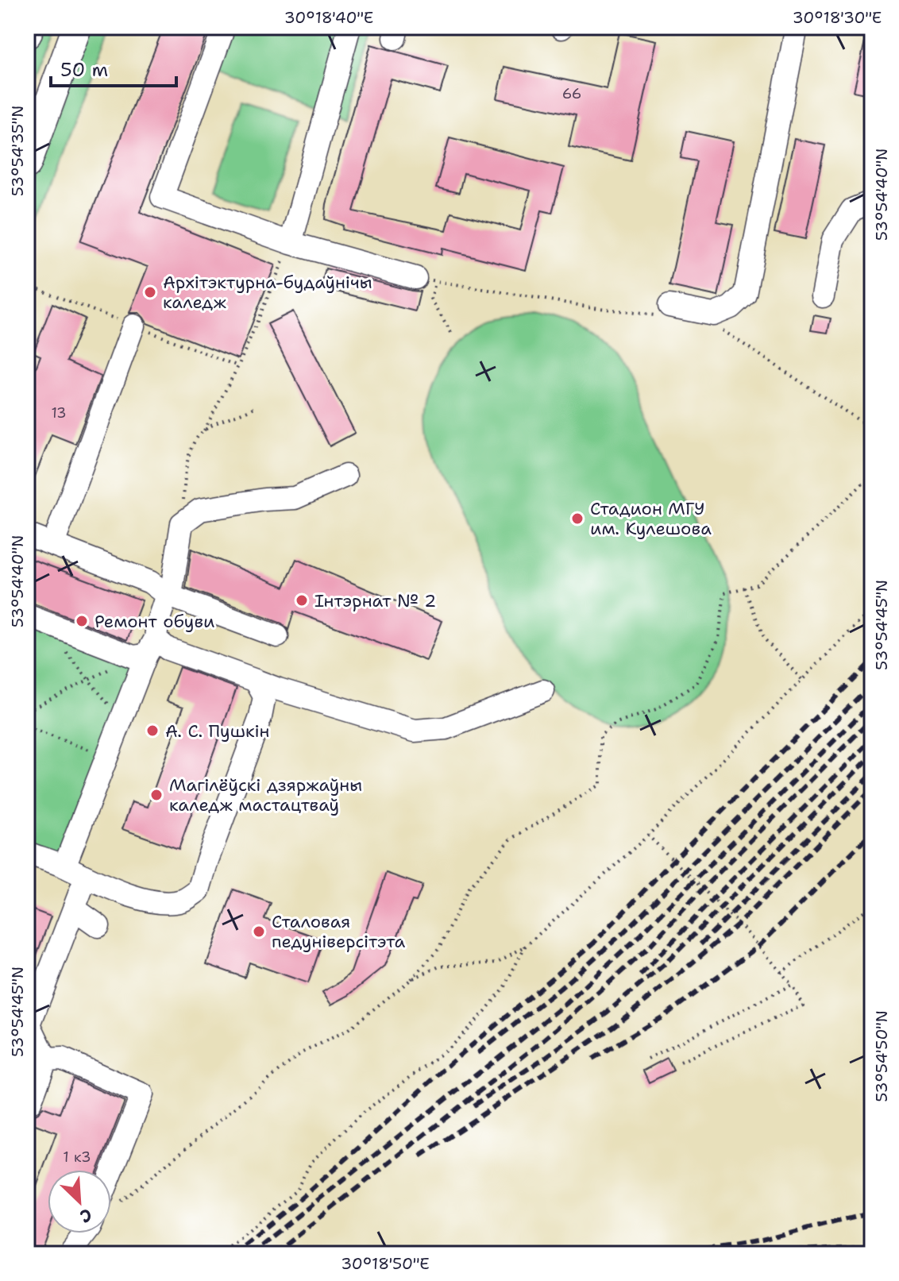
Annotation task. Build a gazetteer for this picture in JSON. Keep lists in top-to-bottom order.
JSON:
{
  "places": [
    "Архітэктурна-будаўнічы каледж",
    "Стадион МГУ им. Кулешова",
    "Інтэрнат № 2",
    "Ремонт обуви",
    "А. С. Пушкін",
    "Магілёўскі дзяржаўны каледж мастацтваў",
    "Сталовая педуніверсітэта"
  ],
  "house_numbers": ["66", "13", "1 к3"],
  "scale_bar": "50 m",
  "north": "bottom right",
  "coordinates": [
    "30°18'40\"E",
    "30°18'30\"E",
    "53°54'35\"N",
    "53°54'40\"N",
    "53°54'45\"N",
    "53°54'50\"N",
    "30°18'50\"E"
  ]
}
